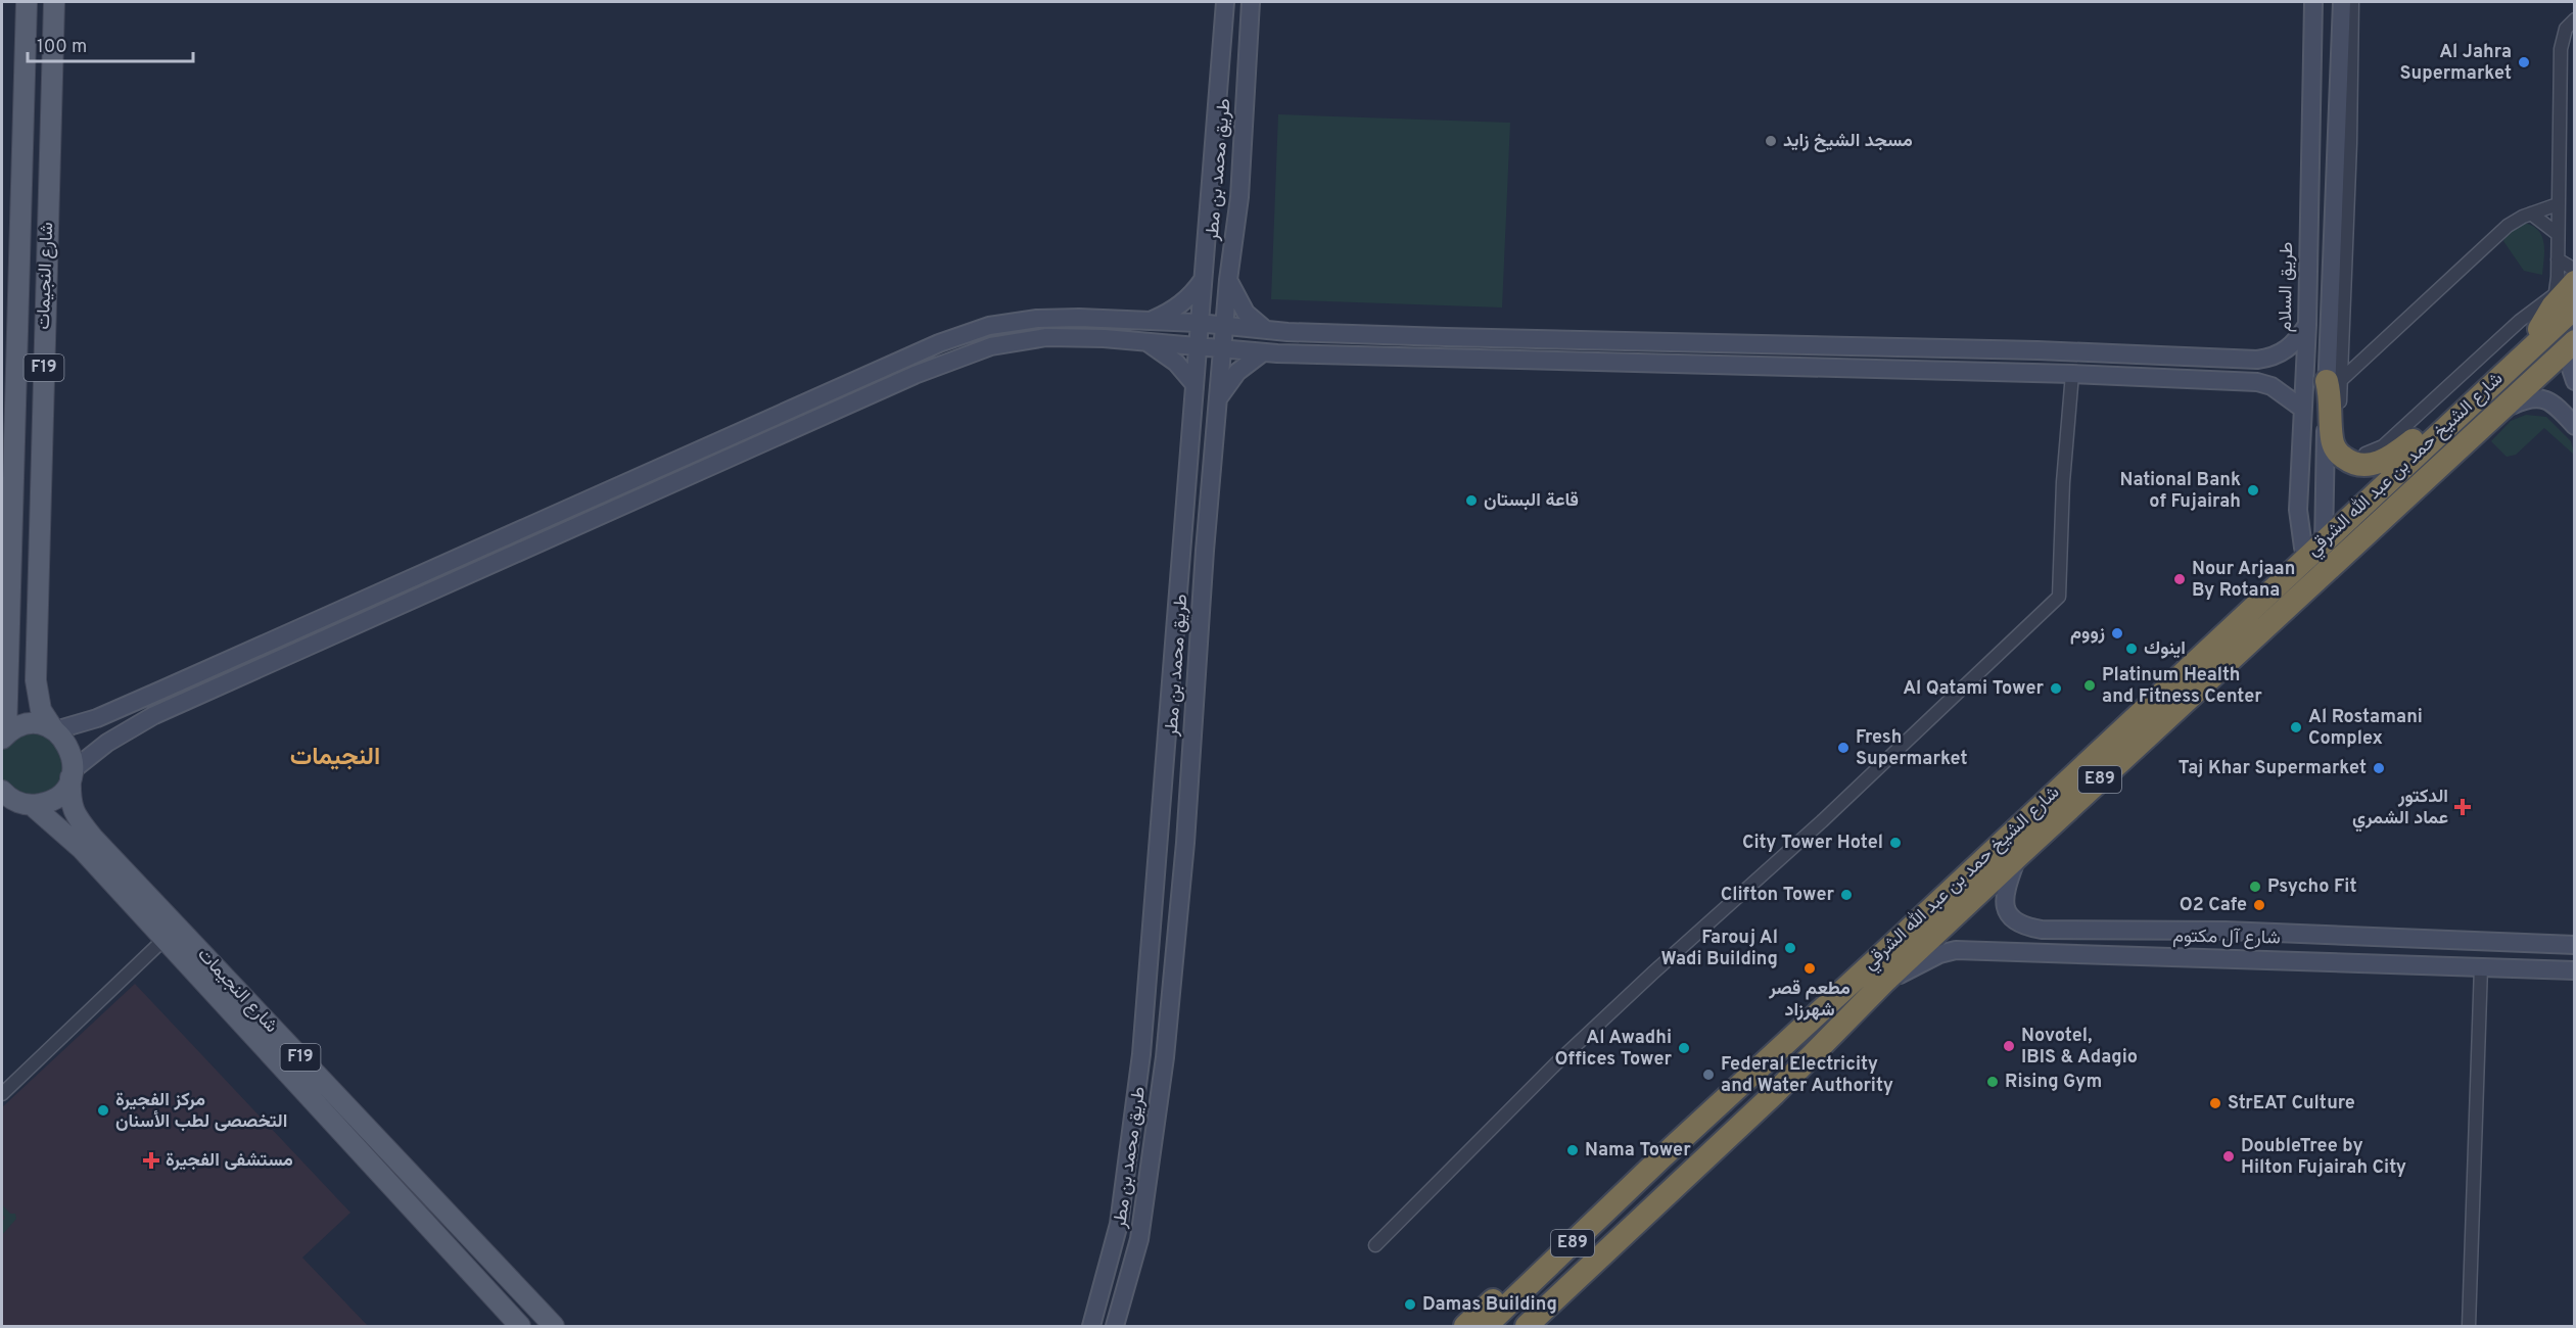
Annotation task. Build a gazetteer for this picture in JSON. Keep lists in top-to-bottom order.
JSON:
{
  "streets": {
    "highway": ["شارع الشيخ حمد بن عبد الله الشرقي", "E89"],
    "main road": ["شارع النجيمات", "F19"],
    "street": ["طريق محمد بن مطر", "طريق السلام", "شارع آل مكتوم"]
  },
  "crossings": [
    ["شارع النجيمات", "F19"],
    ["طريق السلام", "شارع الشيخ حمد بن عبد الله الشرقي"],
    ["شارع الشيخ حمد بن عبد الله الشرقي", "شارع آل مكتوم"]
  ],
  "districts": ["النجيمات"],
  "places": {
    "other": [
      "Al Jahra Supermarket",
      "مسجد الشيخ زايد",
      "National Bank of Fujairah",
      "قاعة البستان",
      "Nour Arjaan By Rotana",
      "زووم",
      "اينوك",
      "Platinum Health and Fitness Center",
      "Al Qatami Tower",
      "Al Rostamani Complex",
      "Fresh Supermarket",
      "Taj Khar Supermarket",
      "City Tower Hotel",
      "Psycho Fit",
      "Clifton Tower",
      "O2 Cafe",
      "Farouj Al Wadi Building",
      "مطعم قصر شهرزاد",
      "Novotel, IBIS & Adagio",
      "Al Awadhi Offices Tower",
      "Federal Electricity and Water Authority",
      "Rising Gym",
      "StrEAT Culture",
      "مركز الفجيرة التخصصى لطب الأسنان",
      "Nama Tower",
      "DoubleTree by Hilton Fujairah City",
      "Damas Building"
    ],
    "health": ["الدكتور عماد الشمري", "مستشفى الفجيرة"]
  },
  "scale_bar": "100 m"
}
